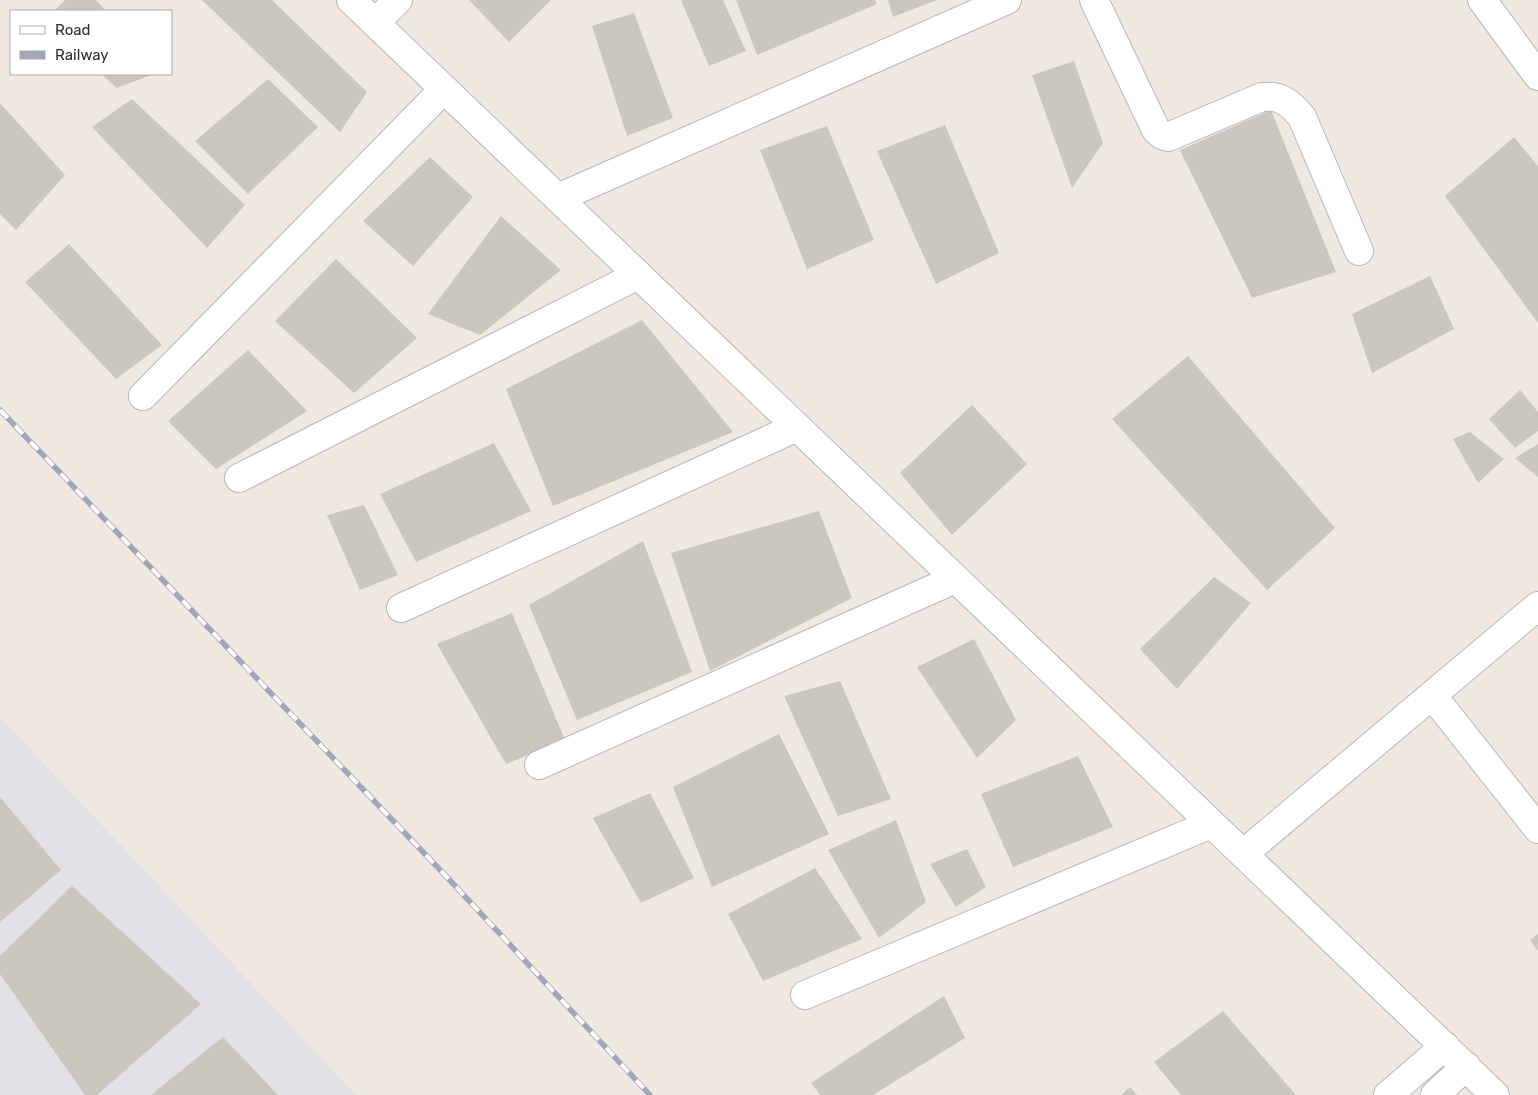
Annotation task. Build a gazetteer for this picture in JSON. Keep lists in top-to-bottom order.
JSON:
{
  "legend": ["Road", "Railway"]
}
